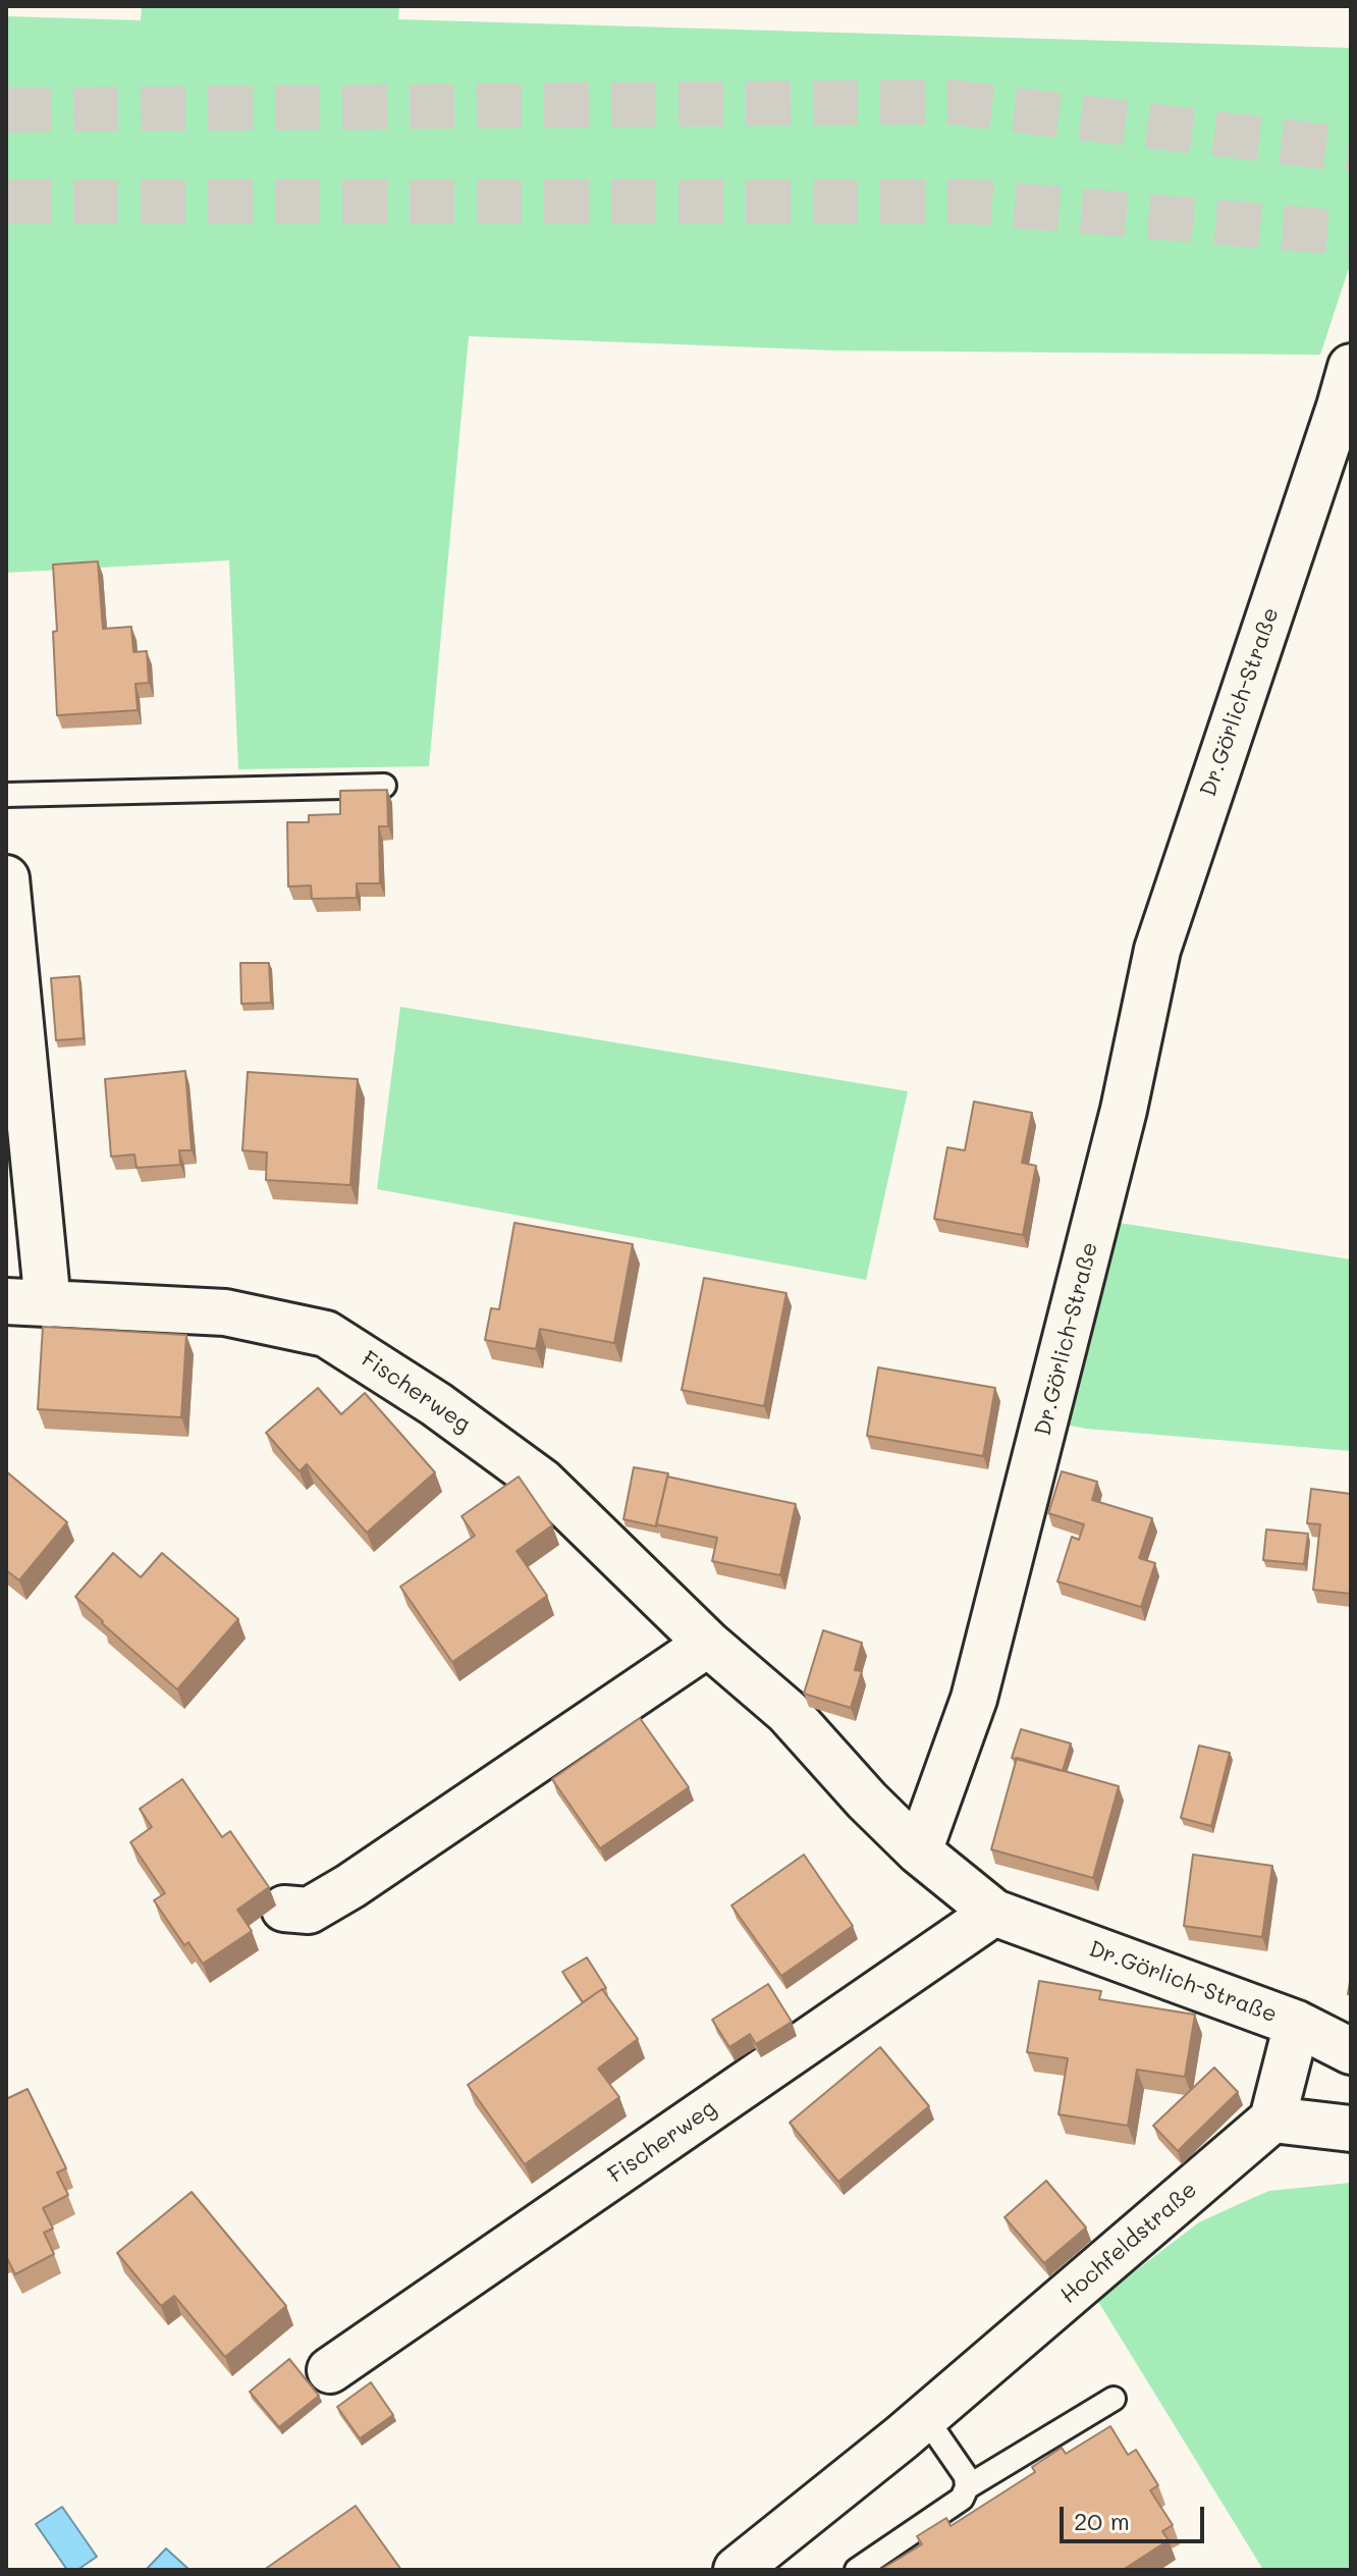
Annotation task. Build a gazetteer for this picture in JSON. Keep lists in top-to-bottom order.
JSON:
{
  "streets": {
    "street": ["Dr.Görlich-Straße", "Fischerweg", "Hochfeldstraße"]
  },
  "crossings": [
    ["Dr.Görlich-Straße", "Fischerweg"]
  ],
  "scale_bar": "20 m"
}
